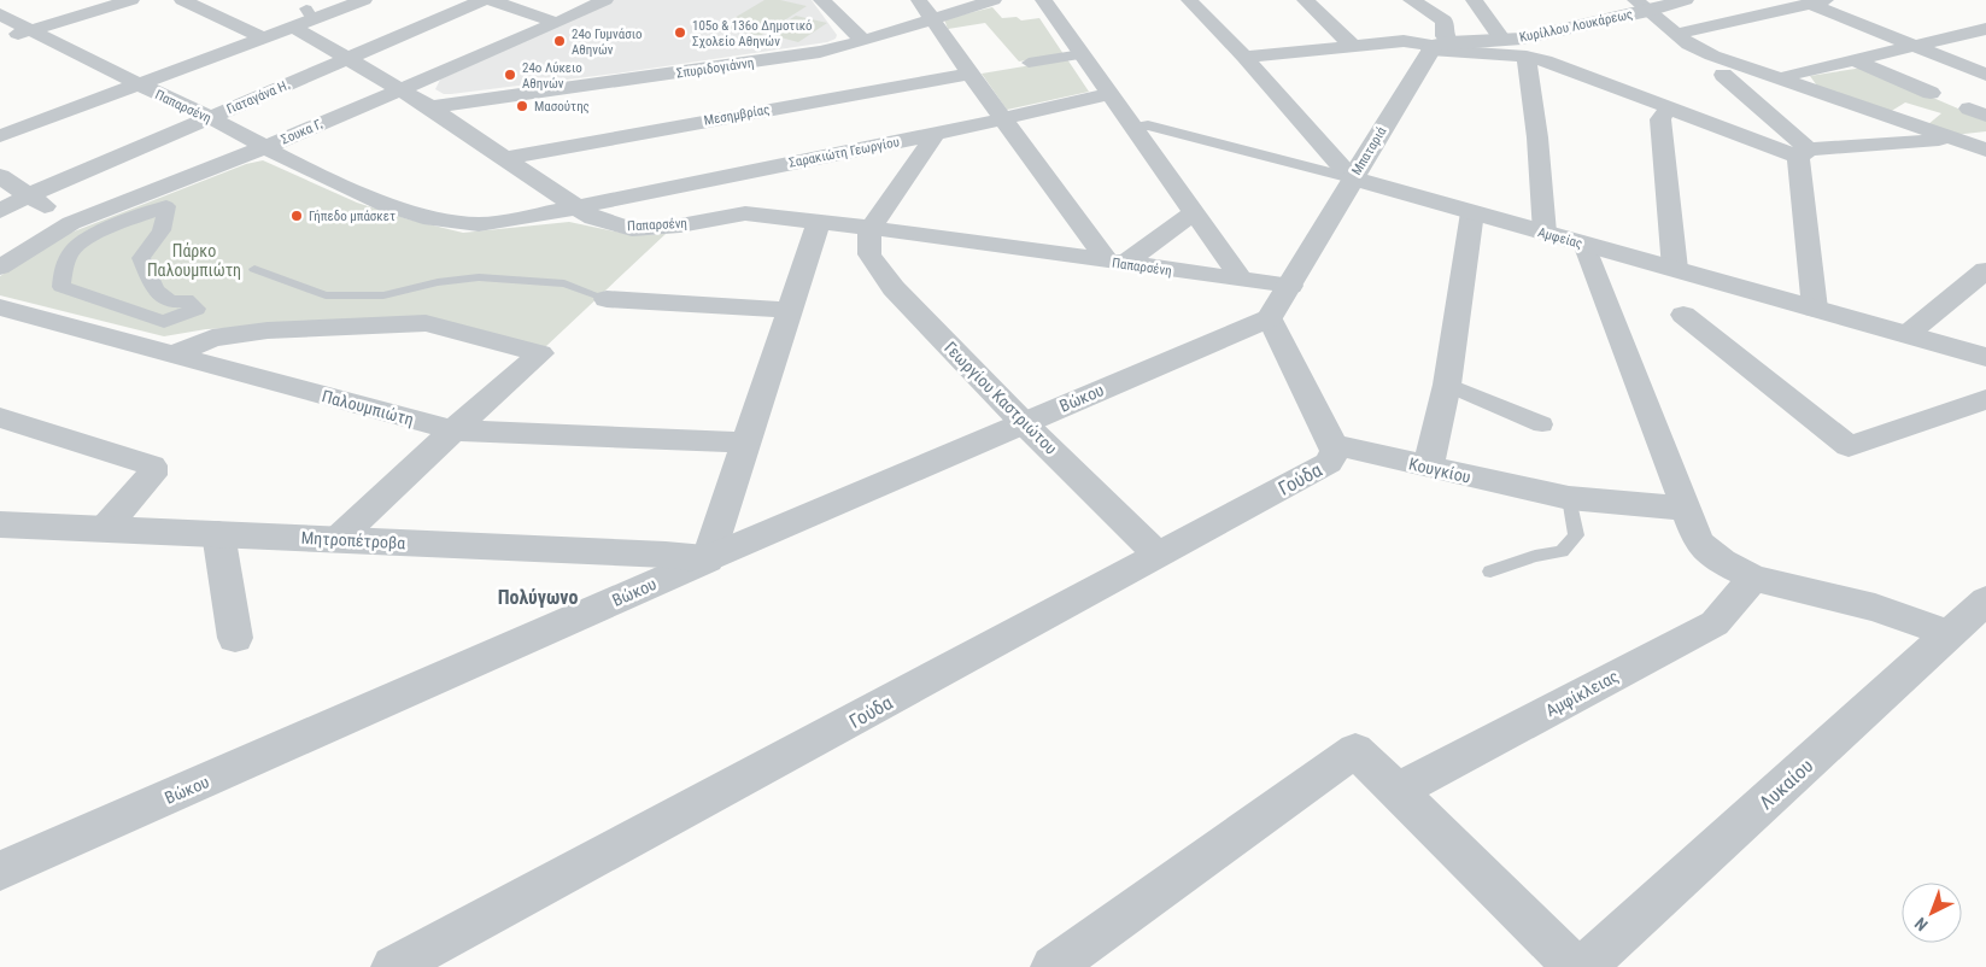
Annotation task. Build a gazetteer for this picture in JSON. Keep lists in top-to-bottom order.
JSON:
{
  "streets": {
    "street": [
      "Κυρίλλου Λουκάρεως",
      "Σπυριδογιάννη",
      "Γιαταγάνα Η.",
      "Παπαρσένη",
      "Μεσημβρίας",
      "Σουκα Γ.",
      "Μπαταριά",
      "Σαρακιώτη Γεωργίου",
      "Αμφείας",
      "Γεωργίου Καστριώτου",
      "Βώκου",
      "Παλουμπιώτη",
      "Κουγκίου",
      "Γούδα",
      "Μητροπέτροβα",
      "Αμφίκλειας",
      "Λυκαίου"
    ]
  },
  "crossings": [
    ["Γιαταγάνα Η.", "Παπαρσένη"],
    ["Παπαρσένη", "Σουκα Γ."],
    ["Παπαρσένη", "Μπαταριά"],
    ["Παπαρσένη", "Σαρακιώτη Γεωργίου"],
    ["Παπαρσένη", "Γεωργίου Καστριώτου"],
    ["Μπαταριά", "Αμφείας"],
    ["Μπαταριά", "Βώκου"],
    ["Γεωργίου Καστριώτου", "Βώκου"],
    ["Γεωργίου Καστριώτου", "Γούδα"],
    ["Βώκου", "Μητροπέτροβα"],
    ["Κουγκίου", "Γούδα"]
  ],
  "districts": ["Πολύγωνο"],
  "parks": ["Πάρκο Παλουμπιώτη"],
  "places": [
    "105ο & 136ο Δημοτικό Σχολείο Αθηνών",
    "24ο Γυμνάσιο Αθηνών",
    "24ο Λύκειο Αθηνών",
    "Μασούτης",
    "Γήπεδο μπάσκετ"
  ],
  "north": "bottom left"
}
